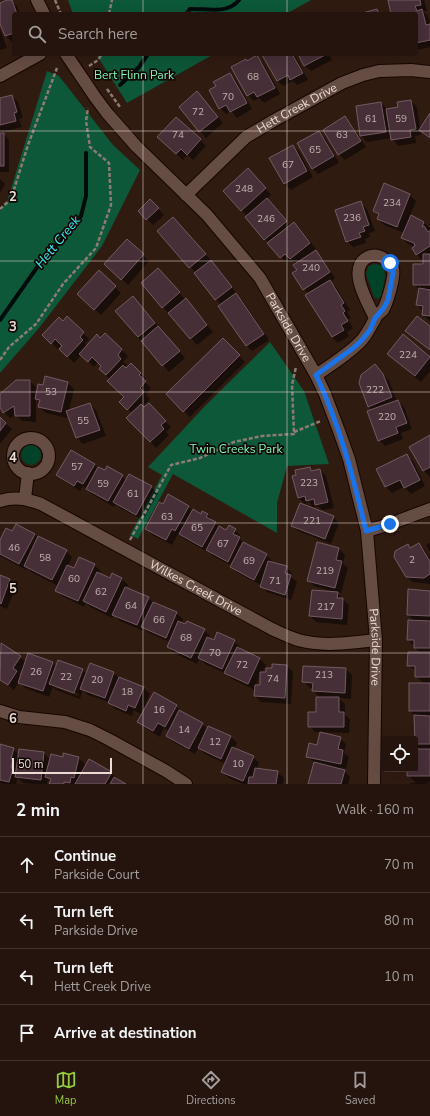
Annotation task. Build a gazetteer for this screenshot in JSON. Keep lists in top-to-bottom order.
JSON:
{
  "streets": {
    "street": ["Hett Creek Drive", "Parkside Drive", "Wilkes Creek Drive"]
  },
  "crossings": [
    ["Hett Creek Drive", "Parkside Drive"],
    ["Parkside Drive", "Wilkes Creek Drive"]
  ],
  "water": ["Hett Creek"],
  "parks": ["Bert Flinn Park", "Twin Creeks Park"],
  "house_numbers": [
    "68",
    "70",
    "72",
    "61",
    "59",
    "74",
    "63",
    "65",
    "67",
    "248",
    "234",
    "236",
    "246",
    "240",
    "224",
    "222",
    "53",
    "220",
    "55",
    "57",
    "223",
    "59",
    "61",
    "63",
    "221",
    "65",
    "67",
    "46",
    "58",
    "2",
    "69",
    "219",
    "60",
    "71",
    "62",
    "64",
    "217",
    "66",
    "68",
    "70",
    "72",
    "26",
    "213",
    "22",
    "74",
    "20",
    "18",
    "16",
    "14",
    "12",
    "10"
  ],
  "scale_bar": "50 m",
  "page": {
    "search": "Search here",
    "scale": "50 m",
    "heading": ["2 min", "Walk · 160 m"],
    "list": [
      ["Continue", "Parkside Court", "70 m"],
      ["Turn left", "Parkside Drive", "80 m"],
      ["Turn left", "Hett Creek Drive", "10 m"],
      "Arrive at destination"
    ],
    "nav": ["Map", "Directions", "Saved"]
  },
  "grid": {
    "rows": [
      "2",
      "3",
      "4",
      "5",
      "6"
    ]
  }
}
